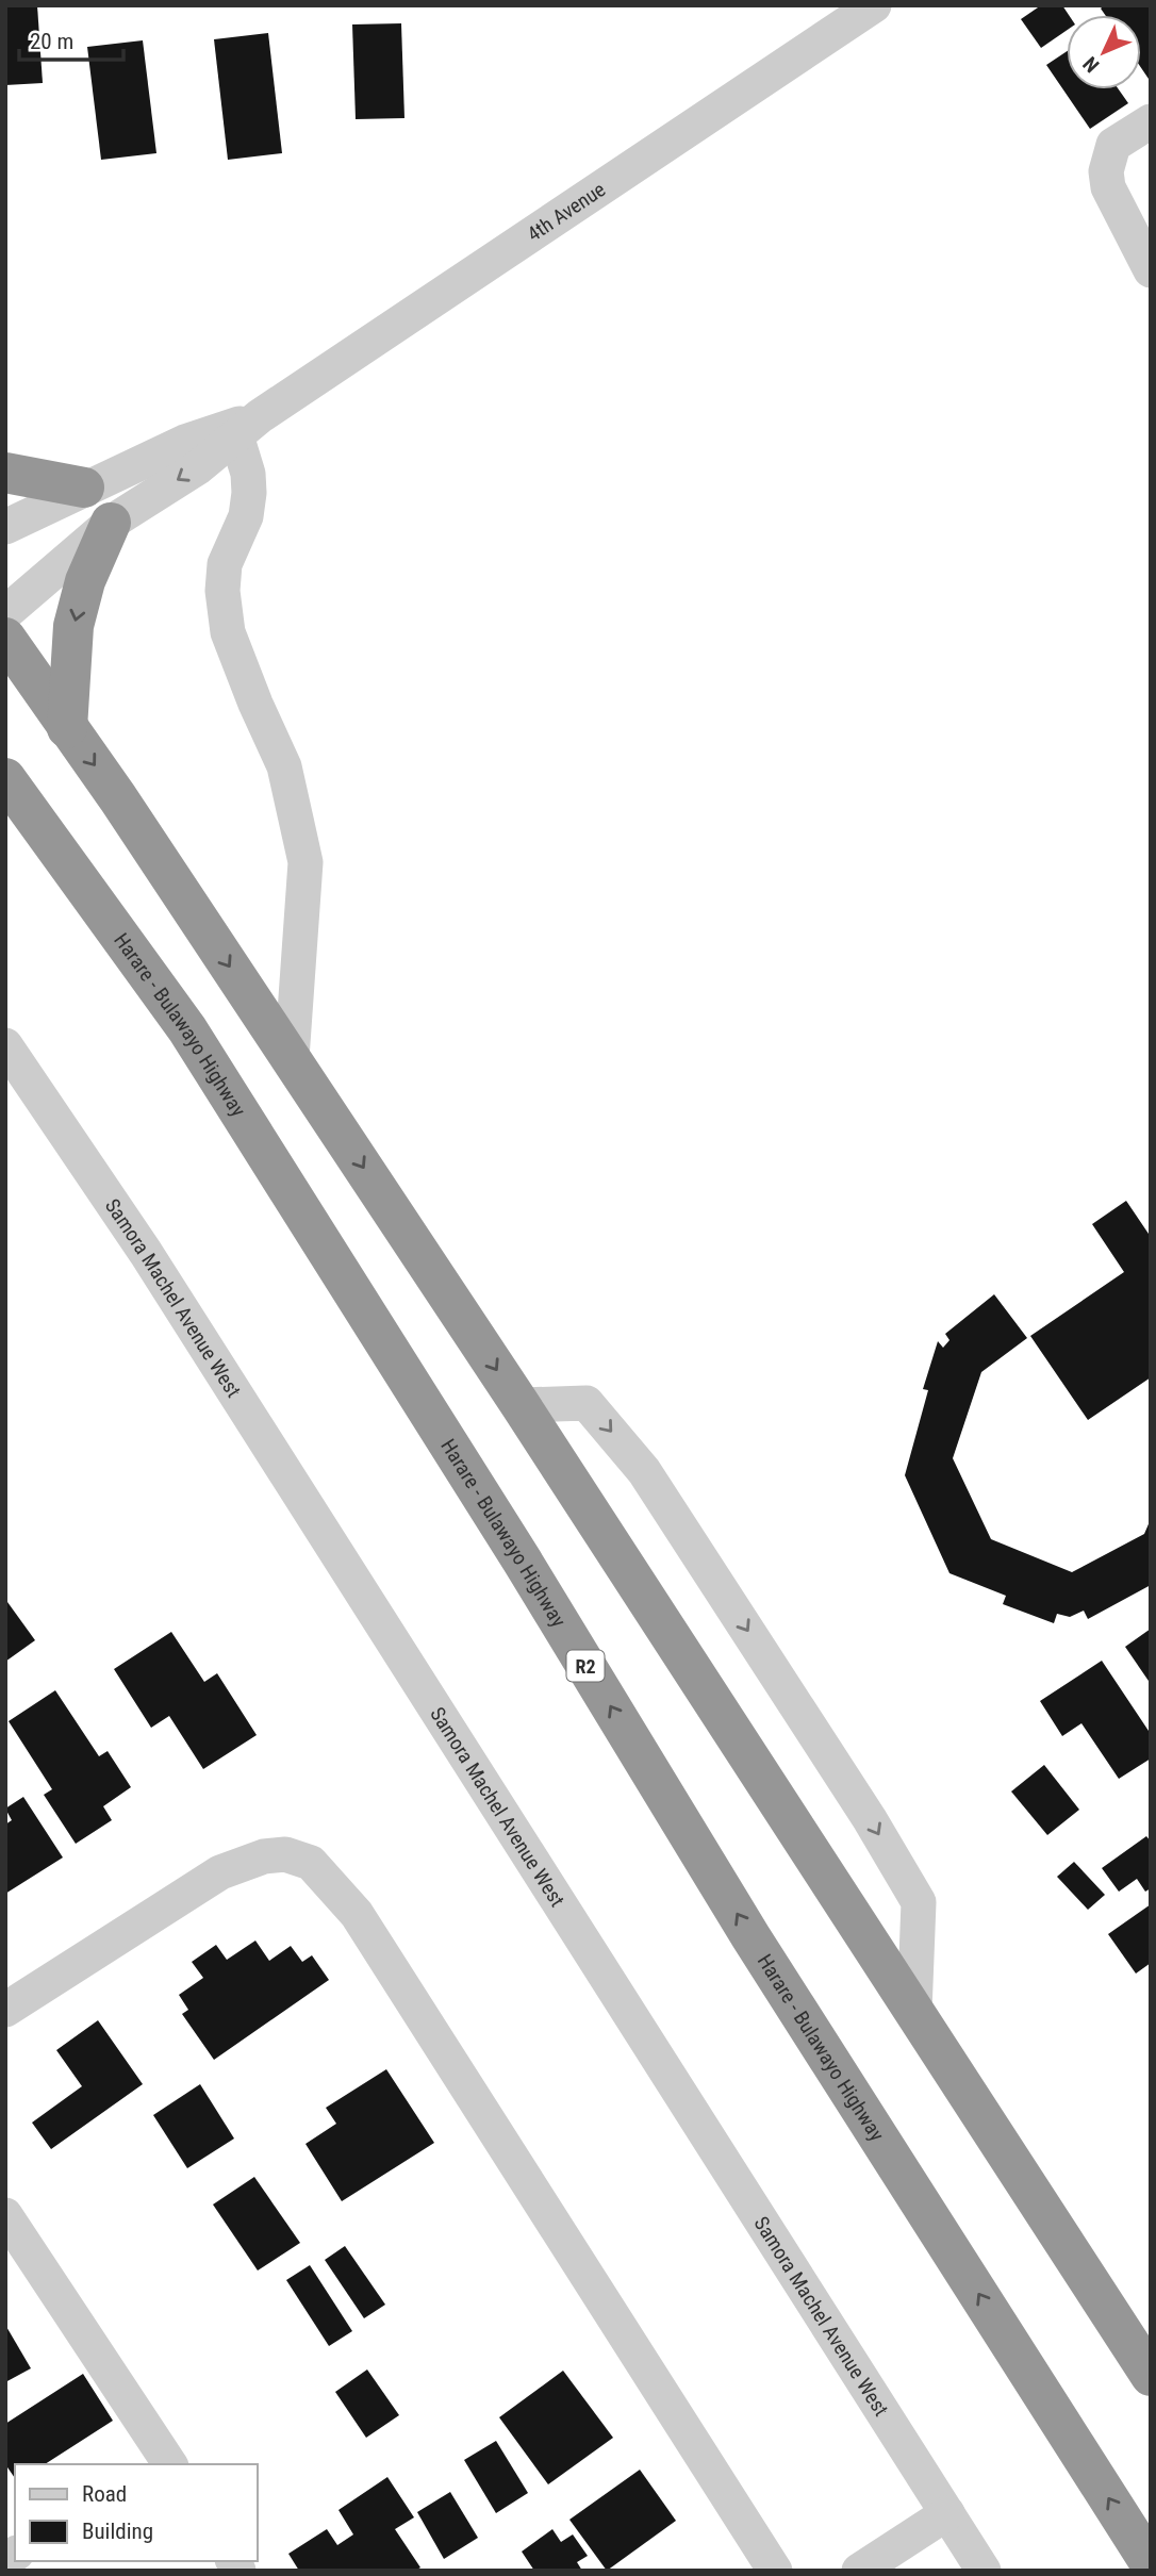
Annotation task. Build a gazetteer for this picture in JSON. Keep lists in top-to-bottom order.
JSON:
{
  "streets": {
    "highway": ["Harare - Bulawayo Highway", "R2"],
    "street": ["4th Avenue", "Samora Machel Avenue West"]
  },
  "legend": ["Road", "Building"],
  "scale_bar": "20 m",
  "north": "bottom left"
}
